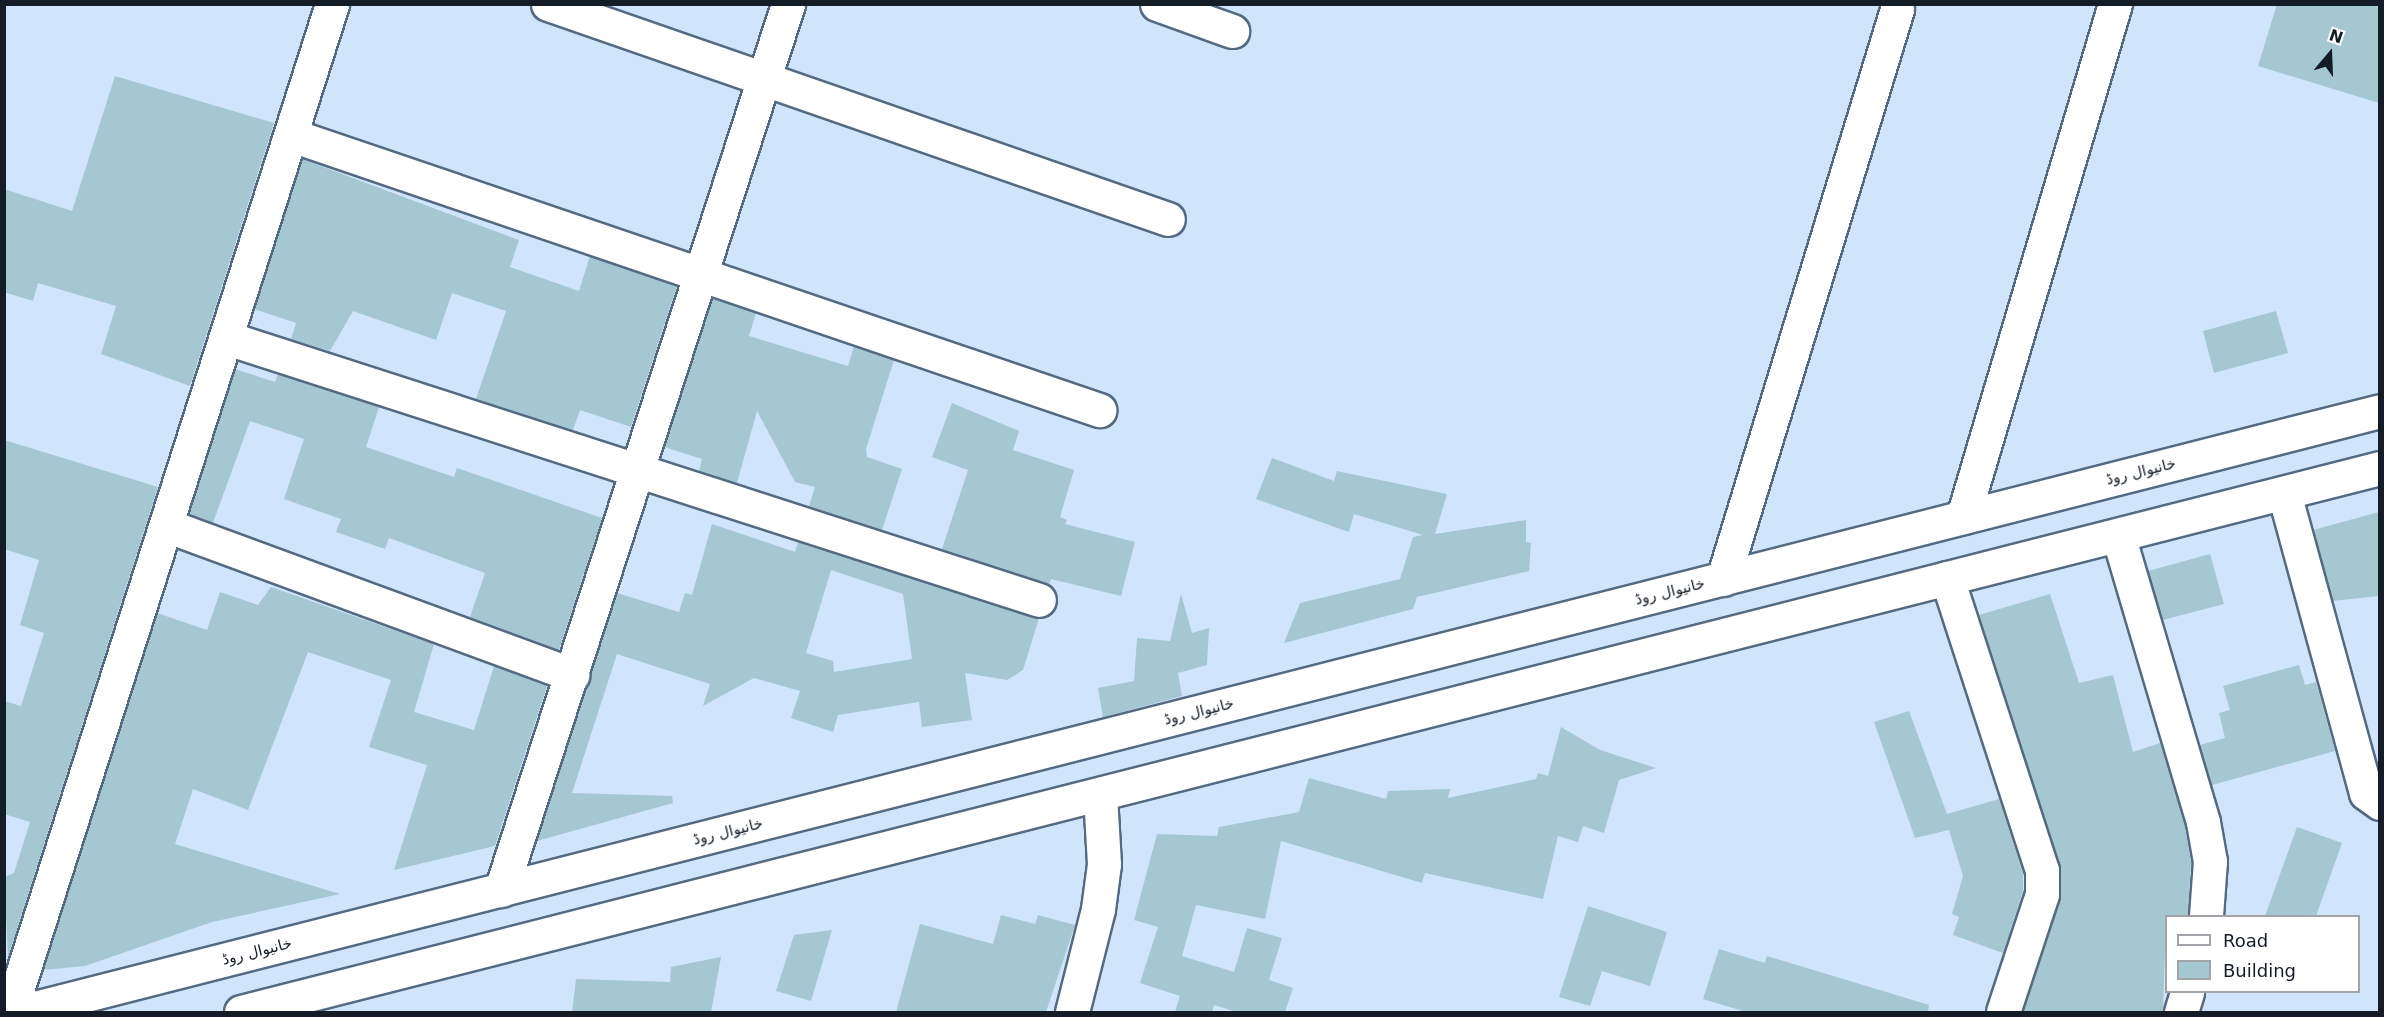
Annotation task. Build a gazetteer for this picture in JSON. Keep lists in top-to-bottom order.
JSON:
{
  "streets": {
    "street": ["خانیوال روڈ"]
  },
  "legend": ["Road", "Building"],
  "north": "top"
}
